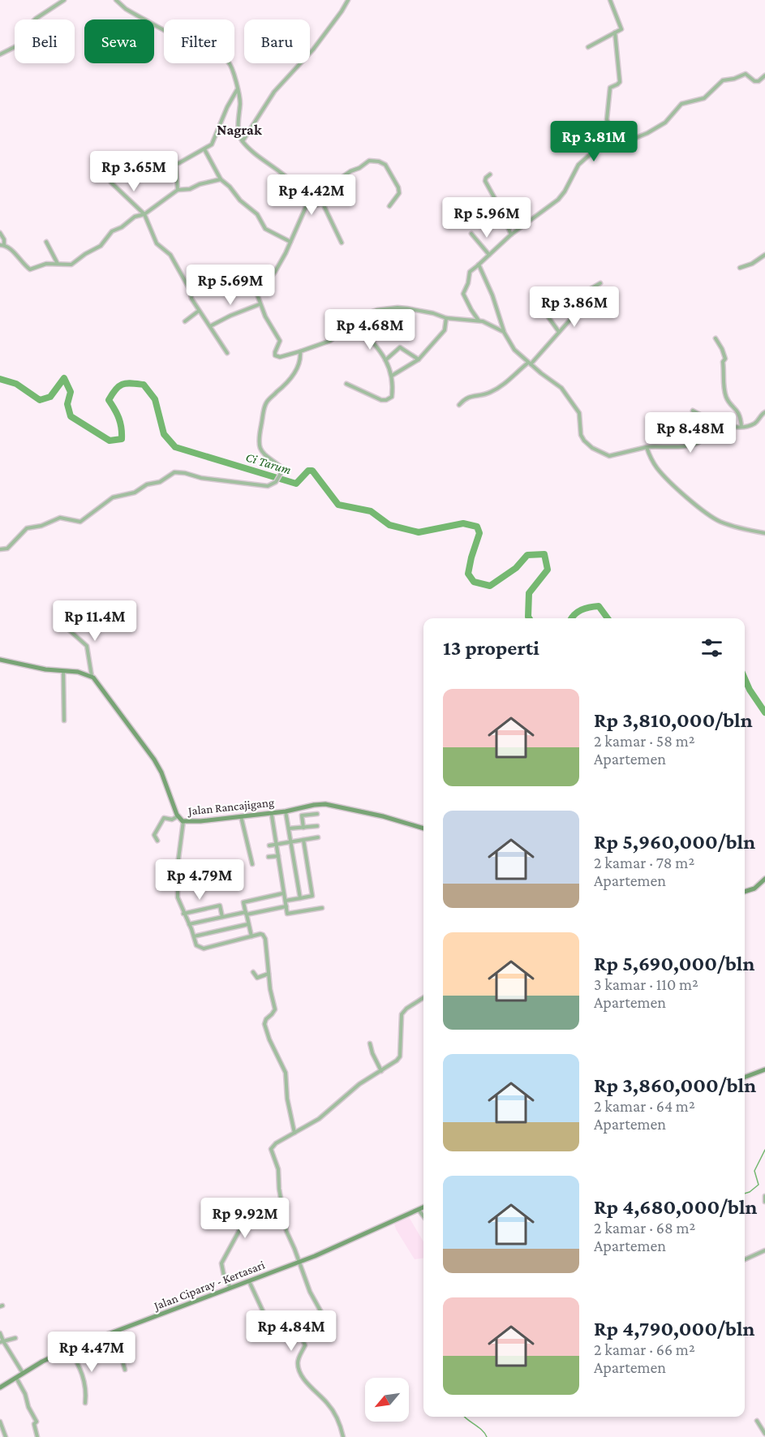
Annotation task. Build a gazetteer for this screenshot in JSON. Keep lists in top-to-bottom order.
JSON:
{
  "streets": {
    "main road": ["Jalan Rancajigang", "Jalan Ciparay - Kertasari"]
  },
  "districts": ["Nagrak"],
  "water": ["Ci Tarum"],
  "north": "bottom left",
  "page": {
    "chip": [
      "Beli",
      "Sewa",
      "Filter",
      "Baru"
    ],
    "price": [
      "Rp 3.81M",
      "Rp 3.65M",
      "Rp 4.42M",
      "Rp 5.96M",
      "Rp 5.69M",
      "Rp 3.86M",
      "Rp 4.68M",
      "Rp 8.48M",
      "Rp 11.4M",
      "Rp 4.79M",
      "Rp 9.92M",
      "Rp 4.84M",
      "Rp 4.47M"
    ],
    "heading": "13 properti",
    "list": [
      {
        "name": "Rp 3,810,000/bln",
        "note": "2 kamar · 58 m² · Apartemen"
      },
      {
        "name": "Rp 5,960,000/bln",
        "note": "2 kamar · 78 m² · Apartemen"
      },
      {
        "name": "Rp 5,690,000/bln",
        "note": "3 kamar · 110 m² · Apartemen"
      },
      {
        "name": "Rp 3,860,000/bln",
        "note": "2 kamar · 64 m² · Apartemen"
      },
      {
        "name": "Rp 4,680,000/bln",
        "note": "2 kamar · 68 m² · Apartemen"
      },
      {
        "name": "Rp 4,790,000/bln",
        "note": "2 kamar · 66 m² · Apartemen"
      }
    ]
  }
}
